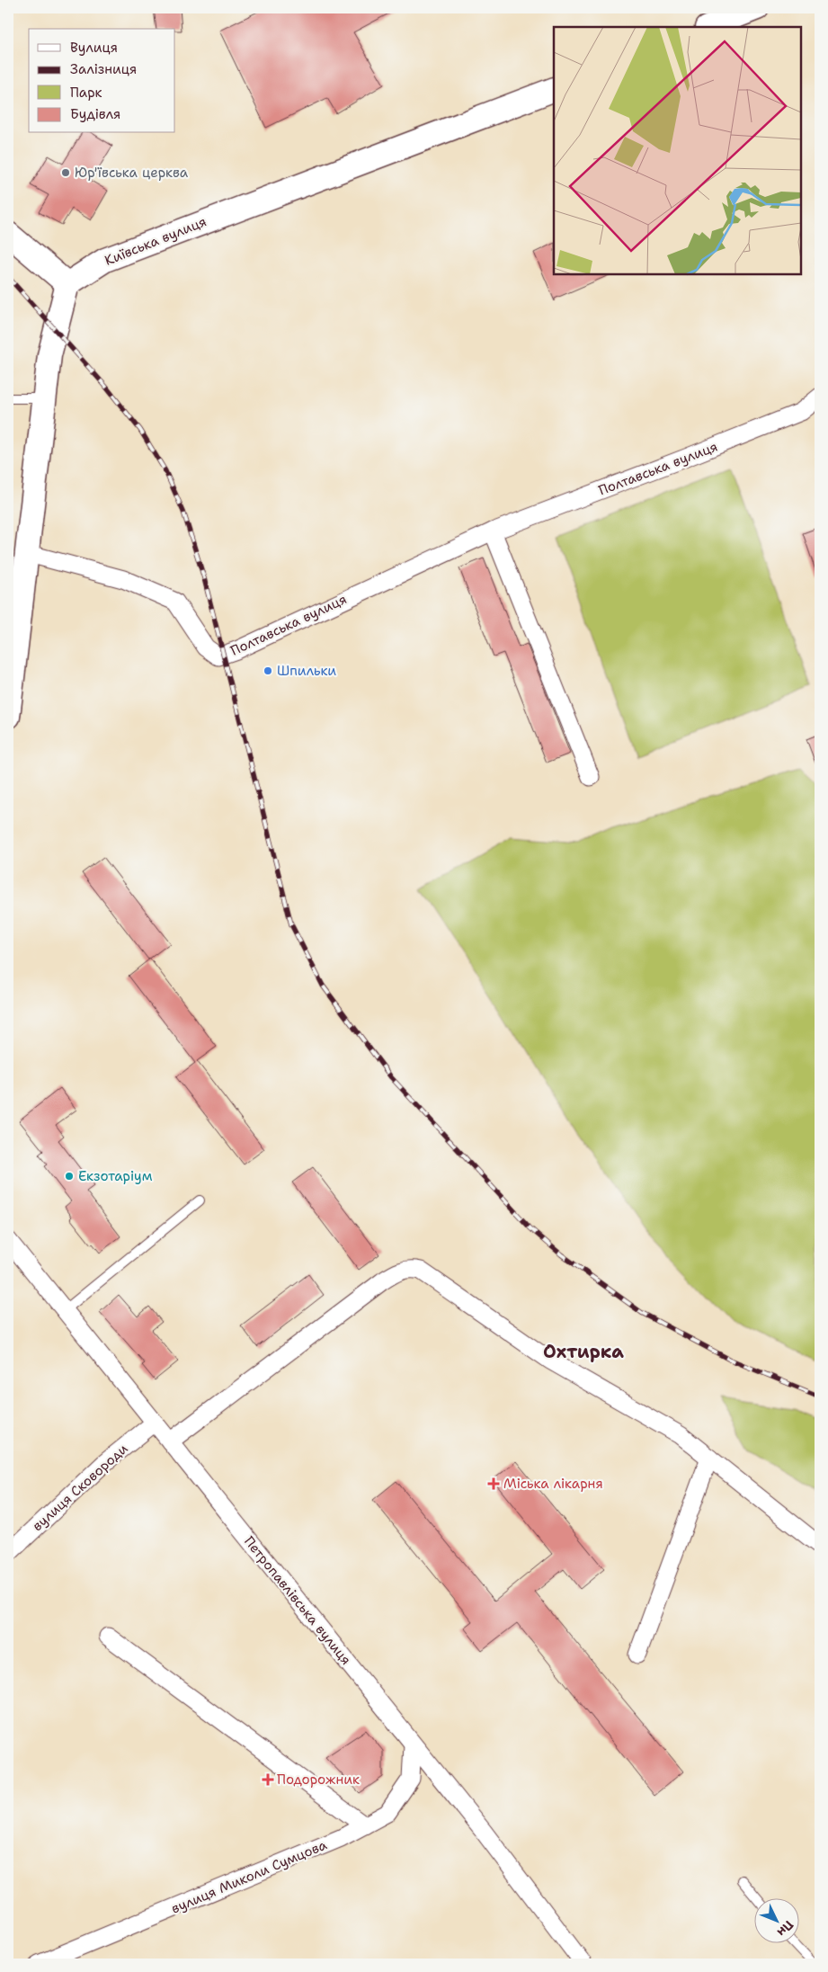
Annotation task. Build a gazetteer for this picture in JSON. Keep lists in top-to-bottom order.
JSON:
{
  "streets": {
    "main road": ["Київська вулиця"],
    "street": [
      "Полтавська вулиця",
      "вулиця Сковороди",
      "Петропавлівська вулиця",
      "вулиця Миколи Сумцова"
    ]
  },
  "crossings": [
    ["вулиця Сковороди", "Петропавлівська вулиця"],
    ["Петропавлівська вулиця", "вулиця Миколи Сумцова"]
  ],
  "districts": ["Охтирка"],
  "places": {
    "other": ["Юр'ївська церква", "Шпильки", "Екзотаріум"],
    "health": ["Міська лікарня", "Подорожник"]
  },
  "legend": [
    "Вулиця",
    "Залізниця",
    "Парк",
    "Будівля"
  ],
  "north": "bottom right"
}
